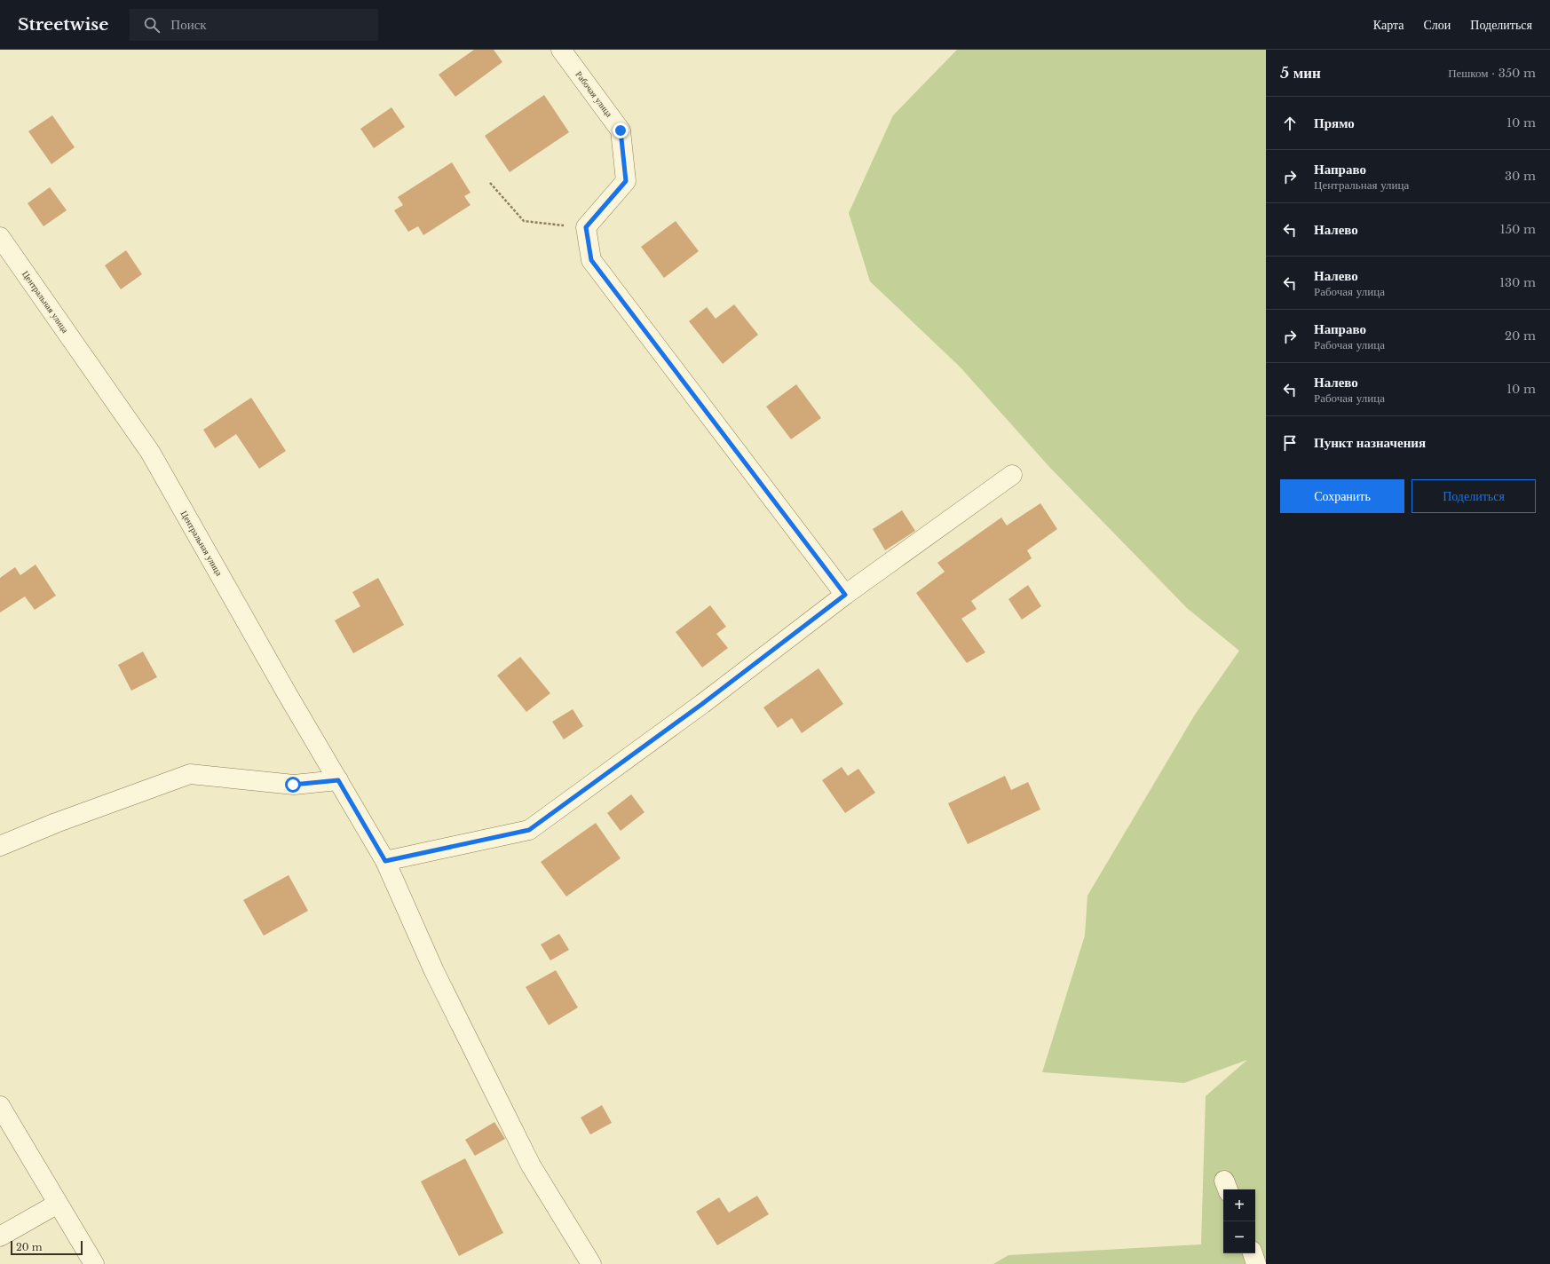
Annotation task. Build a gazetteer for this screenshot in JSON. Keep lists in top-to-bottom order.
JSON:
{
  "streets": {
    "street": ["Рабочая улица", "Центральная улица"]
  },
  "scale_bar": "20 m",
  "page": {
    "header": "Streetwise",
    "search": "Поиск",
    "nav": ["Карта", "Слои", "Поделиться"],
    "heading": ["5 мин", "Пешком · 350 m"],
    "list": [
      ["Прямо", "10 m"],
      ["Направо", "Центральная улица", "30 m"],
      ["Налево", "150 m"],
      ["Налево", "Рабочая улица", "130 m"],
      ["Направо", "Рабочая улица", "20 m"],
      ["Налево", "Рабочая улица", "10 m"],
      "Пункт назначения"
    ],
    "buttons": ["Сохранить", "Поделиться"],
    "map_buttons": ["+", "−"],
    "scale": "20 m"
  }
}
